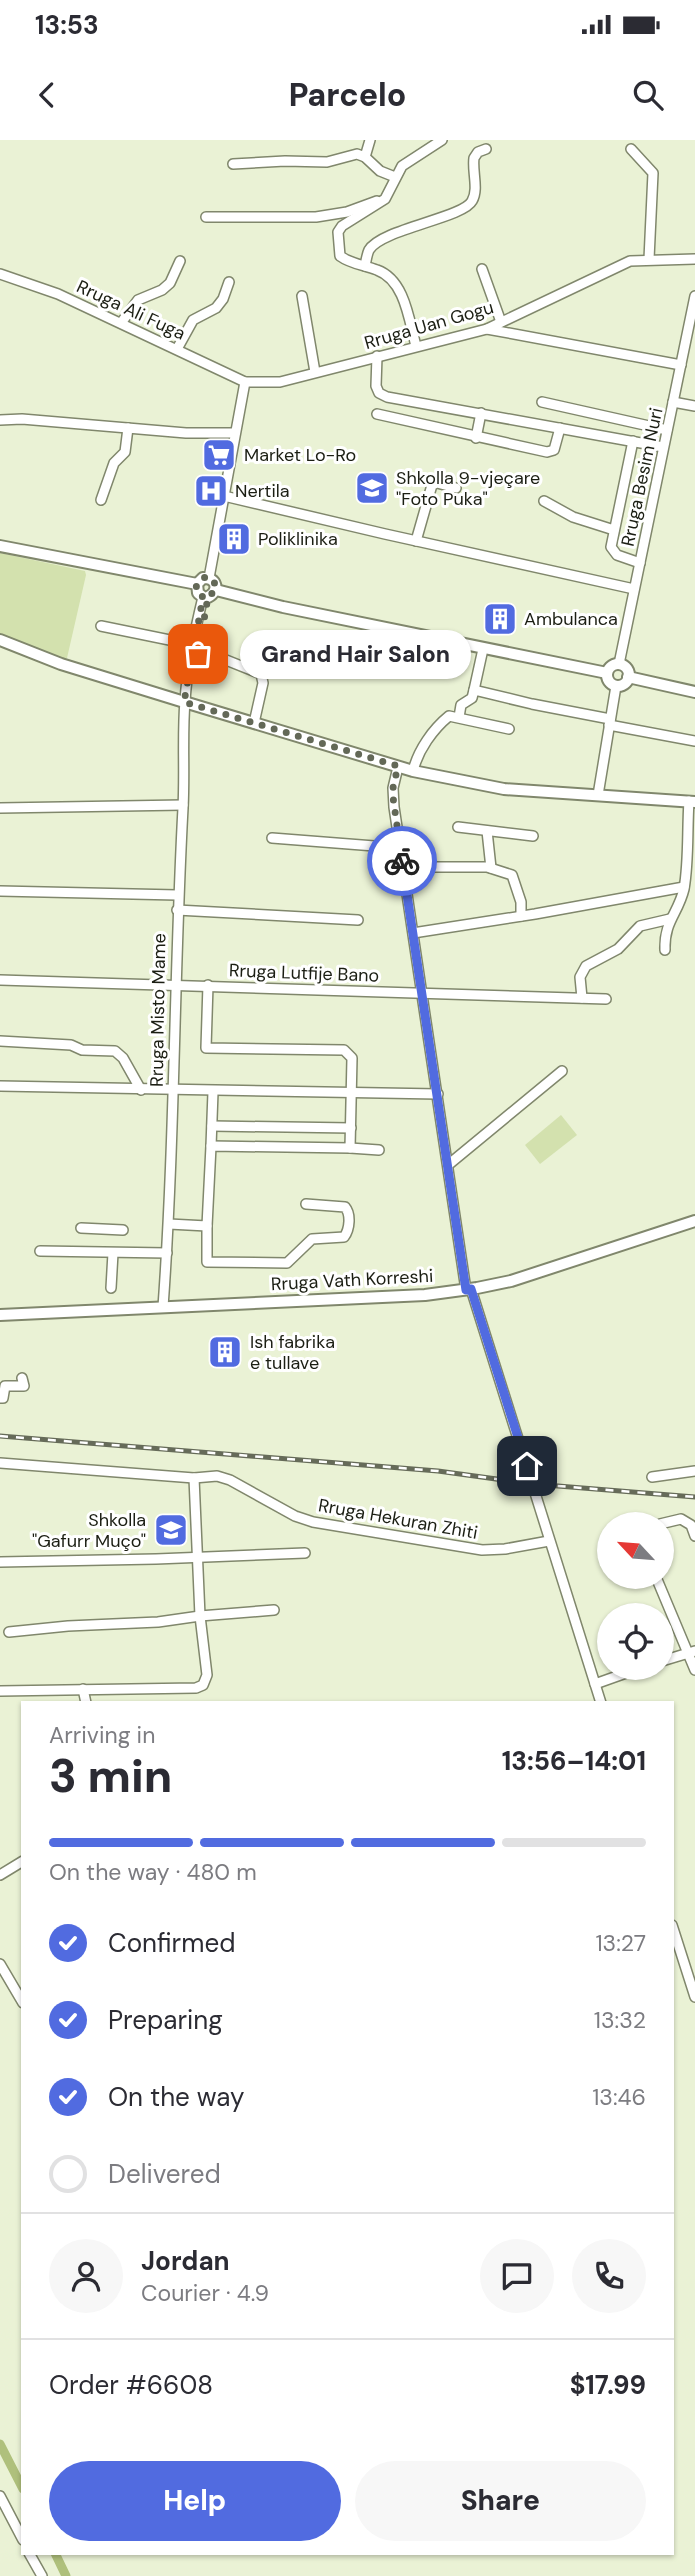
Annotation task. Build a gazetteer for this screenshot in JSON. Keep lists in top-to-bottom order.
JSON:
{
  "streets": {
    "main road": ["Rruga Vath Korreshi"],
    "street": [
      "Rruga Ali Fuga",
      "Rruga Uan Gogu",
      "Rruga Besim Nuri",
      "Rruga Lutfije Bano",
      "Rruga Misto Mame",
      "Rruga Hekuran Zhiti"
    ]
  },
  "crossings": [
    ["Rruga Ali Fuga", "Rruga Uan Gogu"],
    ["Rruga Lutfije Bano", "Rruga Misto Mame"],
    ["Rruga Misto Mame", "Rruga Vath Korreshi"]
  ],
  "places": {
    "supermarket": ["Market Lo-Ro"],
    "school or university": ["Shkolla 9-vjeçare \"Foto Puka\"", "Shkolla \"Gafurr Muço\""],
    "hospital": ["Nertila"],
    "building": ["Poliklinika", "Ambulanca", "Ish fabrika e tullave"],
    "other": ["Grand Hair Salon"]
  },
  "north": "top left",
  "page": {
    "status": "13:53",
    "header": "Parcelo",
    "bubble": "Grand Hair Salon",
    "heading": ["3 min", "Arriving in", "13:56–14:01"],
    "panel": [
      "Jordan",
      "Courier · 4.9",
      "Order #6608",
      "$17.99"
    ],
    "bar": "On the way · 480 m",
    "list": [
      ["Confirmed", "13:27"],
      ["Preparing", "13:32"],
      ["On the way", "13:46"],
      "Delivered"
    ],
    "buttons": ["Help", "Share"]
  }
}
